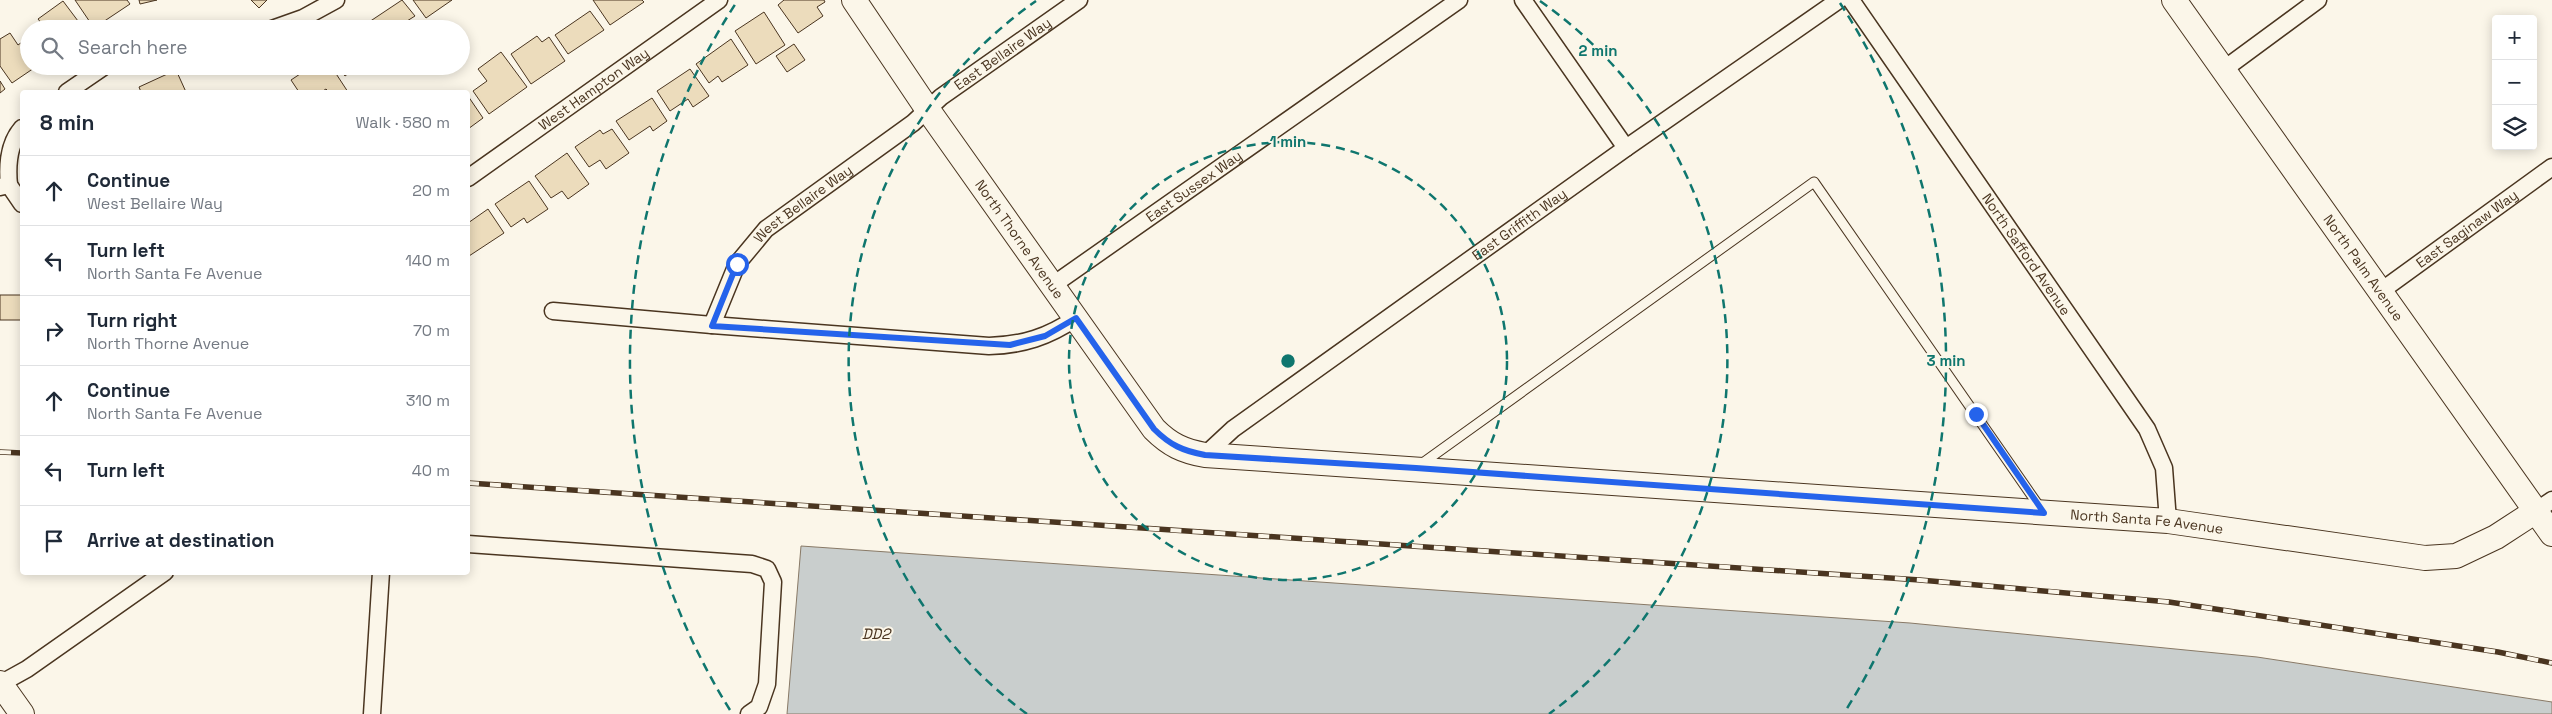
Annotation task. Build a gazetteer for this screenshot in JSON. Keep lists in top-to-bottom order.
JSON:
{
  "streets": {
    "street": [
      "East Bellaire Way",
      "West Hampton Way",
      "East Sussex Way",
      "West Bellaire Way",
      "East Griffith Way",
      "East Saginaw Way",
      "North Thorne Avenue",
      "North Safford Avenue",
      "North Palm Avenue",
      "North Santa Fe Avenue"
    ]
  },
  "crossings": [
    ["East Bellaire Way", "West Bellaire Way"],
    ["East Bellaire Way", "North Thorne Avenue"],
    ["East Sussex Way", "North Thorne Avenue"],
    ["West Bellaire Way", "North Thorne Avenue"],
    ["East Griffith Way", "North Thorne Avenue"],
    ["East Griffith Way", "North Santa Fe Avenue"],
    ["East Saginaw Way", "North Palm Avenue"],
    ["North Thorne Avenue", "North Santa Fe Avenue"],
    ["North Safford Avenue", "North Santa Fe Avenue"],
    ["North Palm Avenue", "North Santa Fe Avenue"]
  ],
  "water": ["DD2"],
  "page": {
    "map_buttons": ["+", "−"],
    "search": "Search here",
    "heading": ["8 min", "Walk · 580 m"],
    "list": [
      ["Continue", "West Bellaire Way", "20 m"],
      ["Turn left", "North Santa Fe Avenue", "140 m"],
      ["Turn right", "North Thorne Avenue", "70 m"],
      ["Continue", "North Santa Fe Avenue", "310 m"],
      ["Turn left", "40 m"],
      "Arrive at destination"
    ]
  },
  "rings": ["2 min", "1 min", "3 min"]
}
